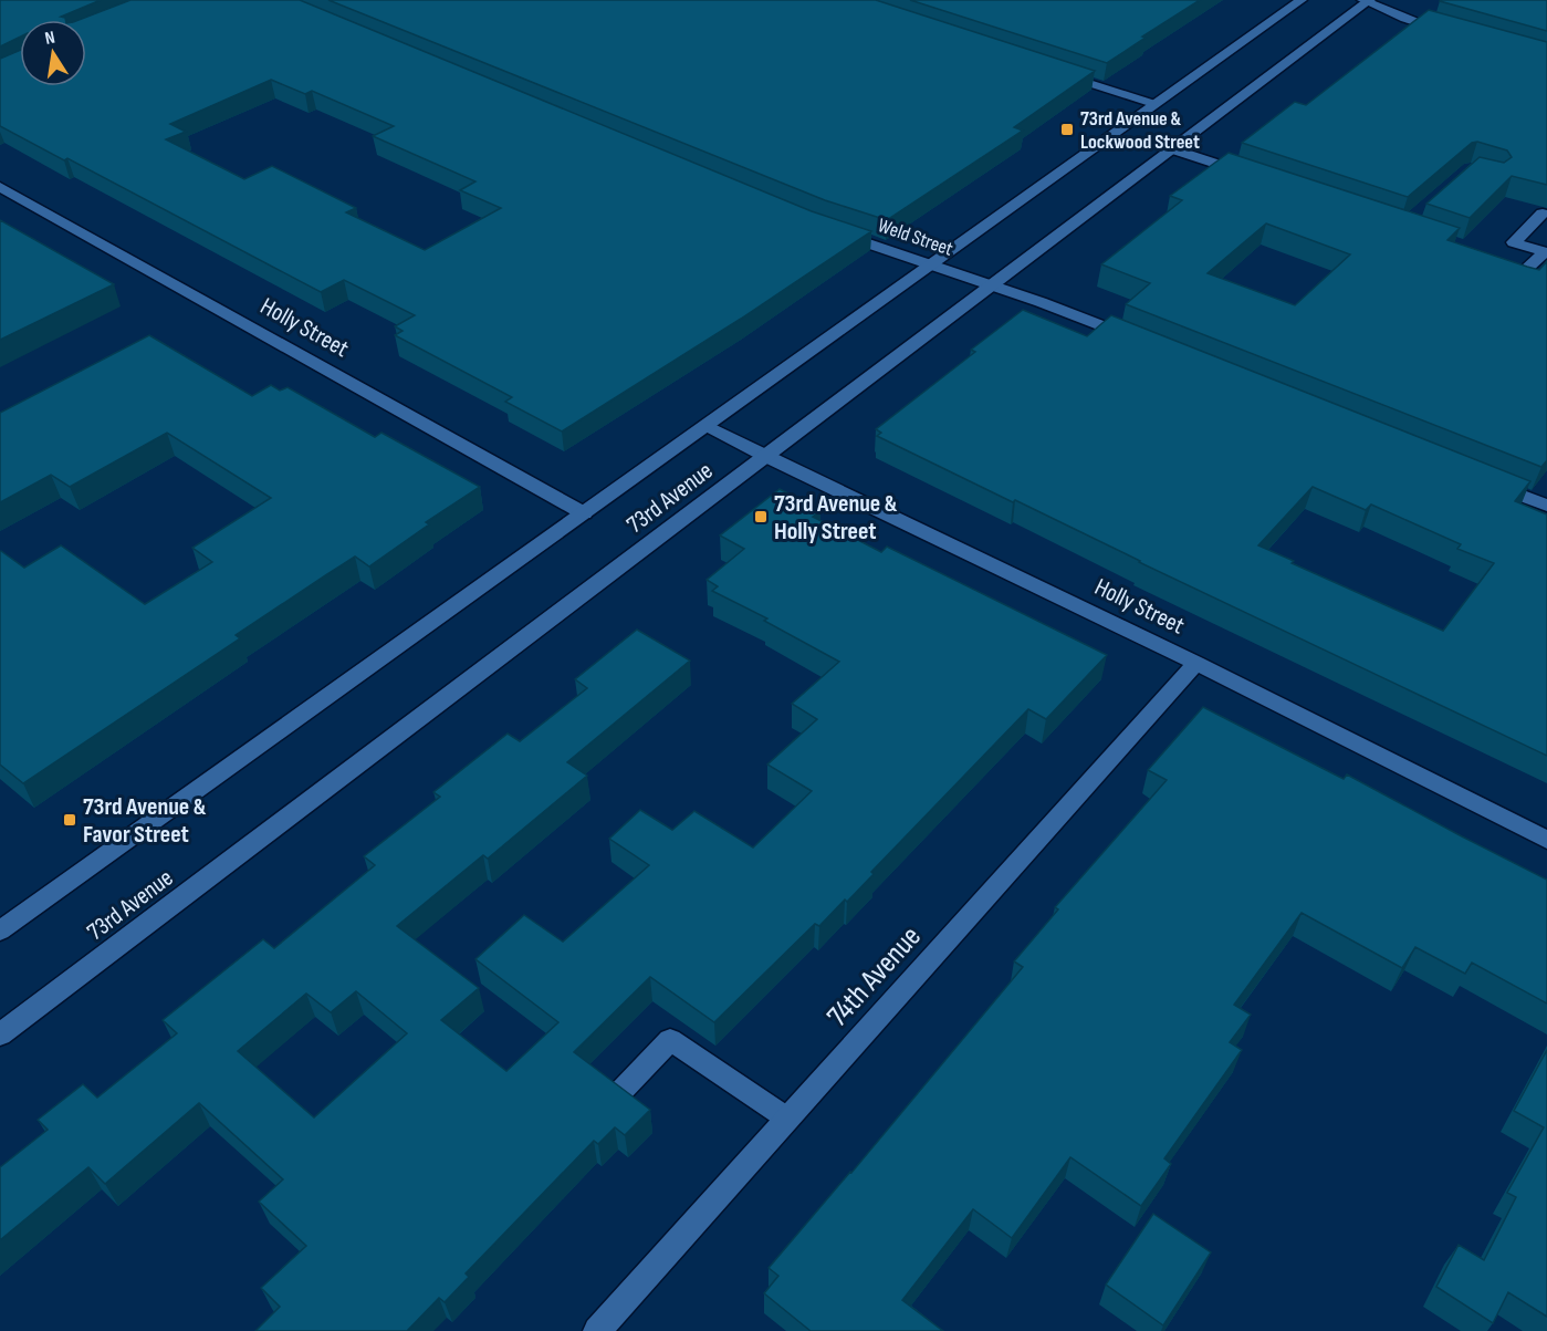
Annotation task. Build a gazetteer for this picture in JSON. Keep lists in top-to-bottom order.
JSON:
{
  "streets": {
    "main road": [
      "Weld Street",
      "Holly Street",
      "73rd Avenue",
      "74th Avenue"
    ]
  },
  "crossings": [
    ["Weld Street", "73rd Avenue"],
    ["Holly Street", "73rd Avenue"],
    ["Holly Street", "74th Avenue"]
  ],
  "places": {
    "transit": ["73rd Avenue & Lockwood Street", "73rd Avenue & Holly Street", "73rd Avenue & Favor Street"]
  },
  "north": "top"
}
